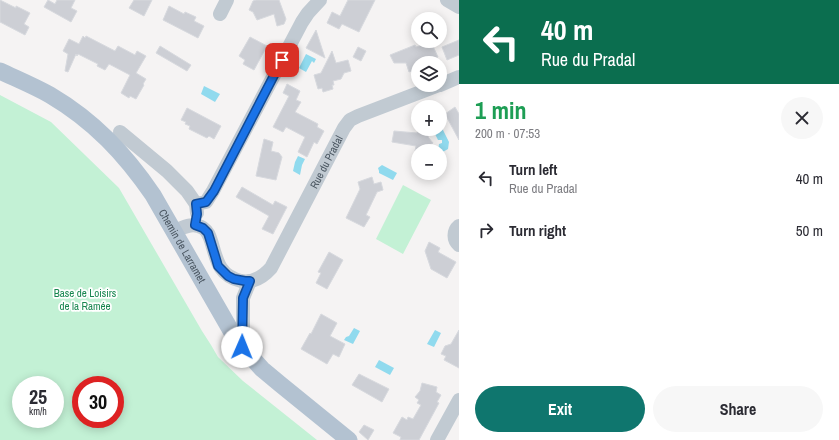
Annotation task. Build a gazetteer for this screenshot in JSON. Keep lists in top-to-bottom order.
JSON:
{
  "streets": {
    "main road": ["Chemin de Larramet"],
    "street": ["Rue du Pradal"]
  },
  "parks": ["Base de Loisirs de la Ramée"],
  "page": {
    "turn": ["40 m", "Rue du Pradal"],
    "map_buttons": ["+", "−"],
    "heading": ["1 min", "200 m · 07:53"],
    "list": [
      {
        "name": "Turn left",
        "note": "Rue du Pradal",
        "value": "40 m"
      },
      {
        "name": "Turn right",
        "value": "50 m"
      }
    ],
    "speed": "25 km/h",
    "limit": "30",
    "buttons": ["Exit", "Share"]
  }
}
